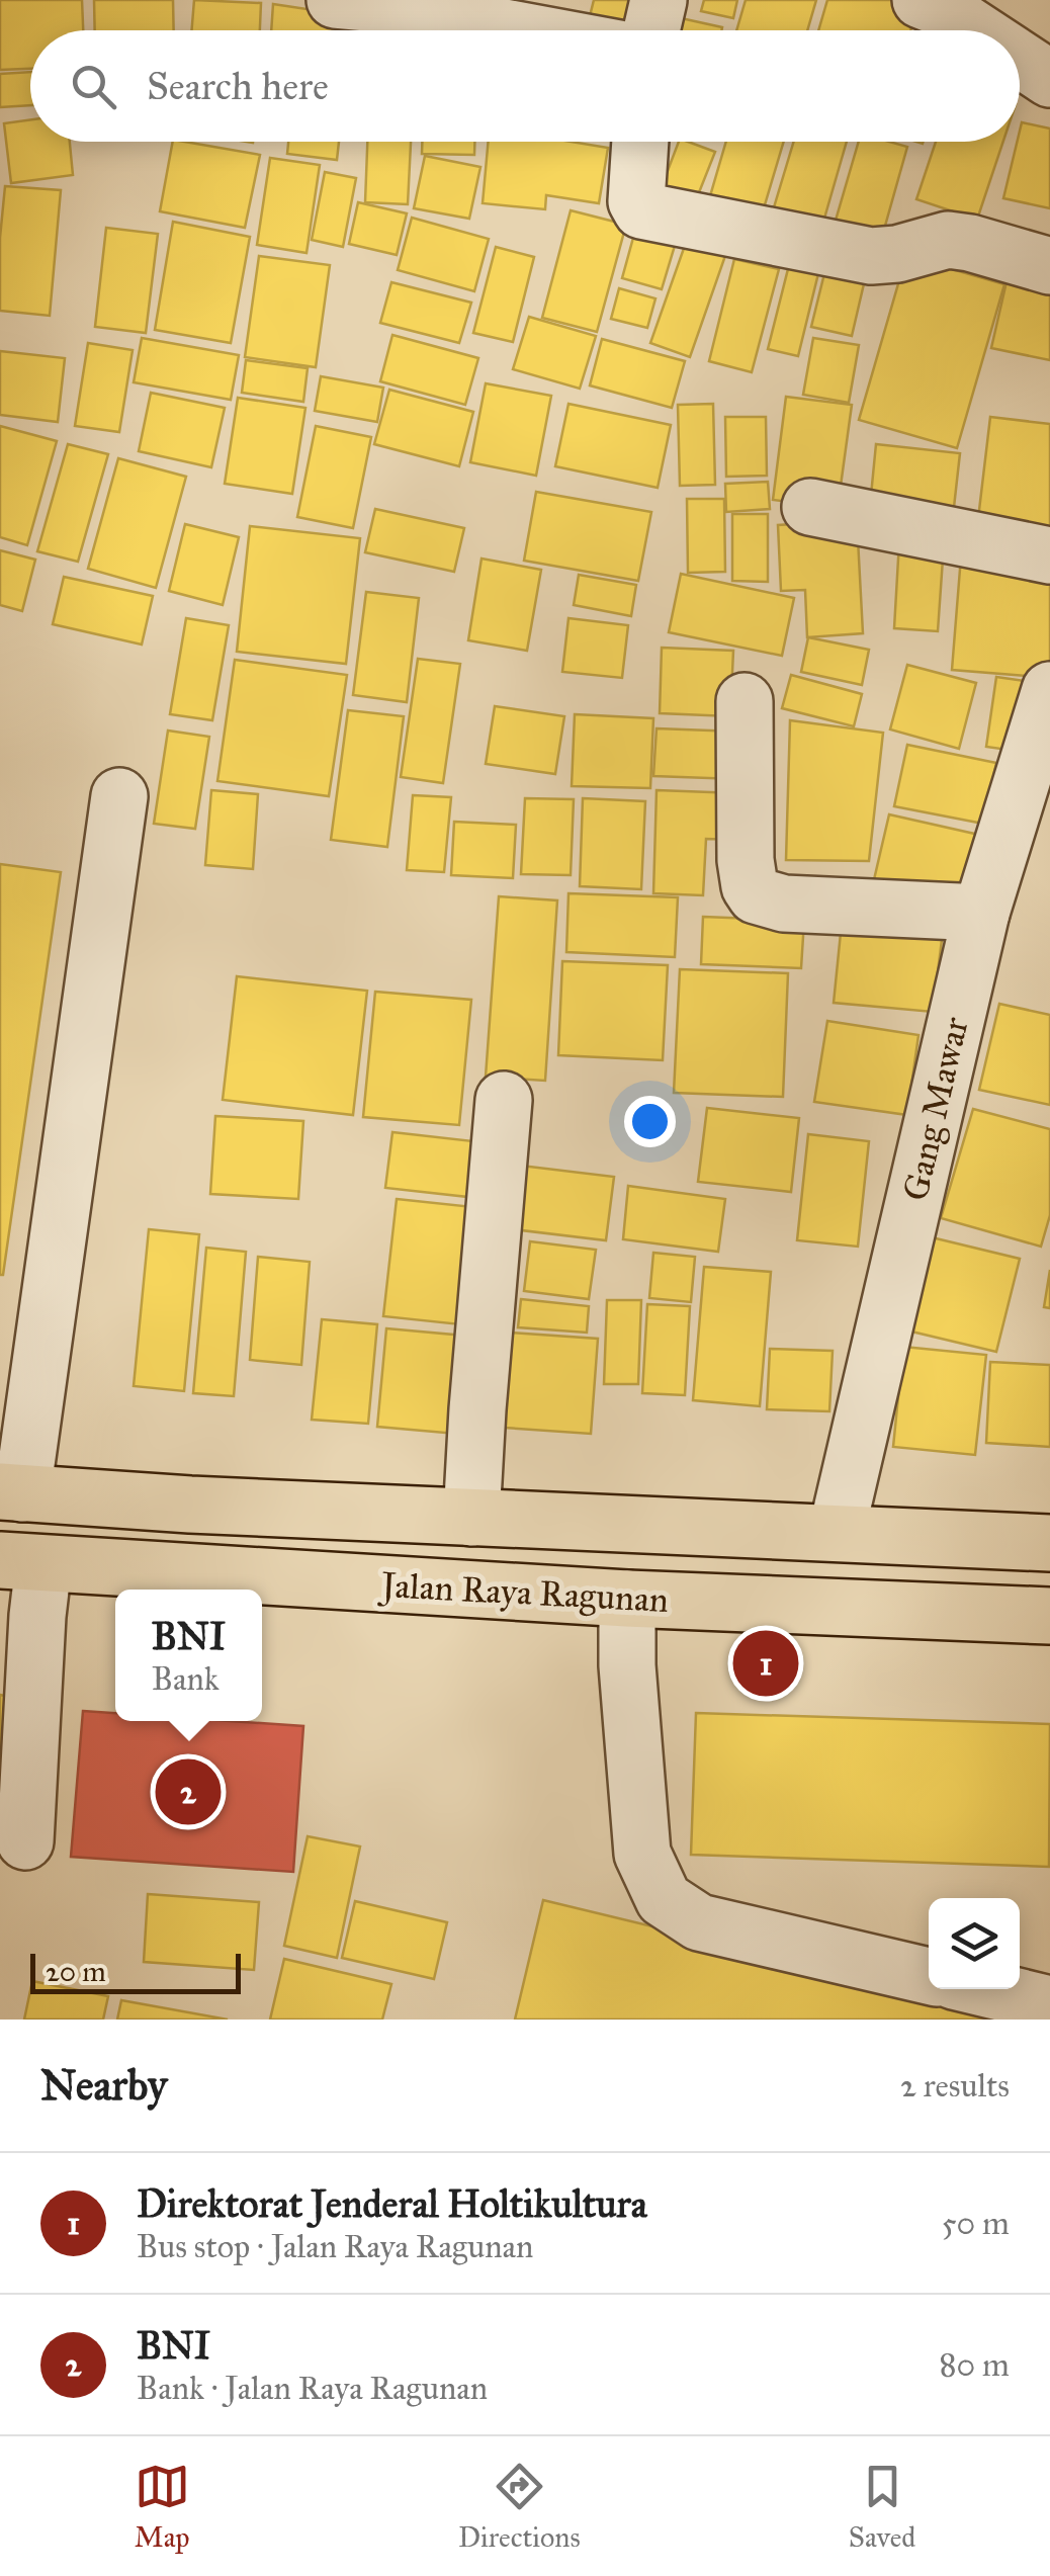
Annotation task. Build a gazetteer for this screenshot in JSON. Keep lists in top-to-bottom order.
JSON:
{
  "streets": {
    "main road": ["Jalan Raya Ragunan"],
    "street": ["Gang Mawar"]
  },
  "crossings": [
    ["Gang Mawar", "Jalan Raya Ragunan"]
  ],
  "scale_bar": "20 m",
  "page": {
    "search": "Search here",
    "popup": ["BNI", "Bank"],
    "pins": ["1", "2"],
    "scale": "20 m",
    "heading": ["Nearby", "2 results"],
    "list": [
      {
        "mark": "1",
        "name": "Direktorat Jenderal Holtikultura",
        "note": "Bus stop · Jalan Raya Ragunan",
        "value": "50 m"
      },
      {
        "mark": "2",
        "name": "BNI",
        "note": "Bank · Jalan Raya Ragunan",
        "value": "80 m"
      }
    ],
    "nav": ["Map", "Directions", "Saved"]
  }
}
